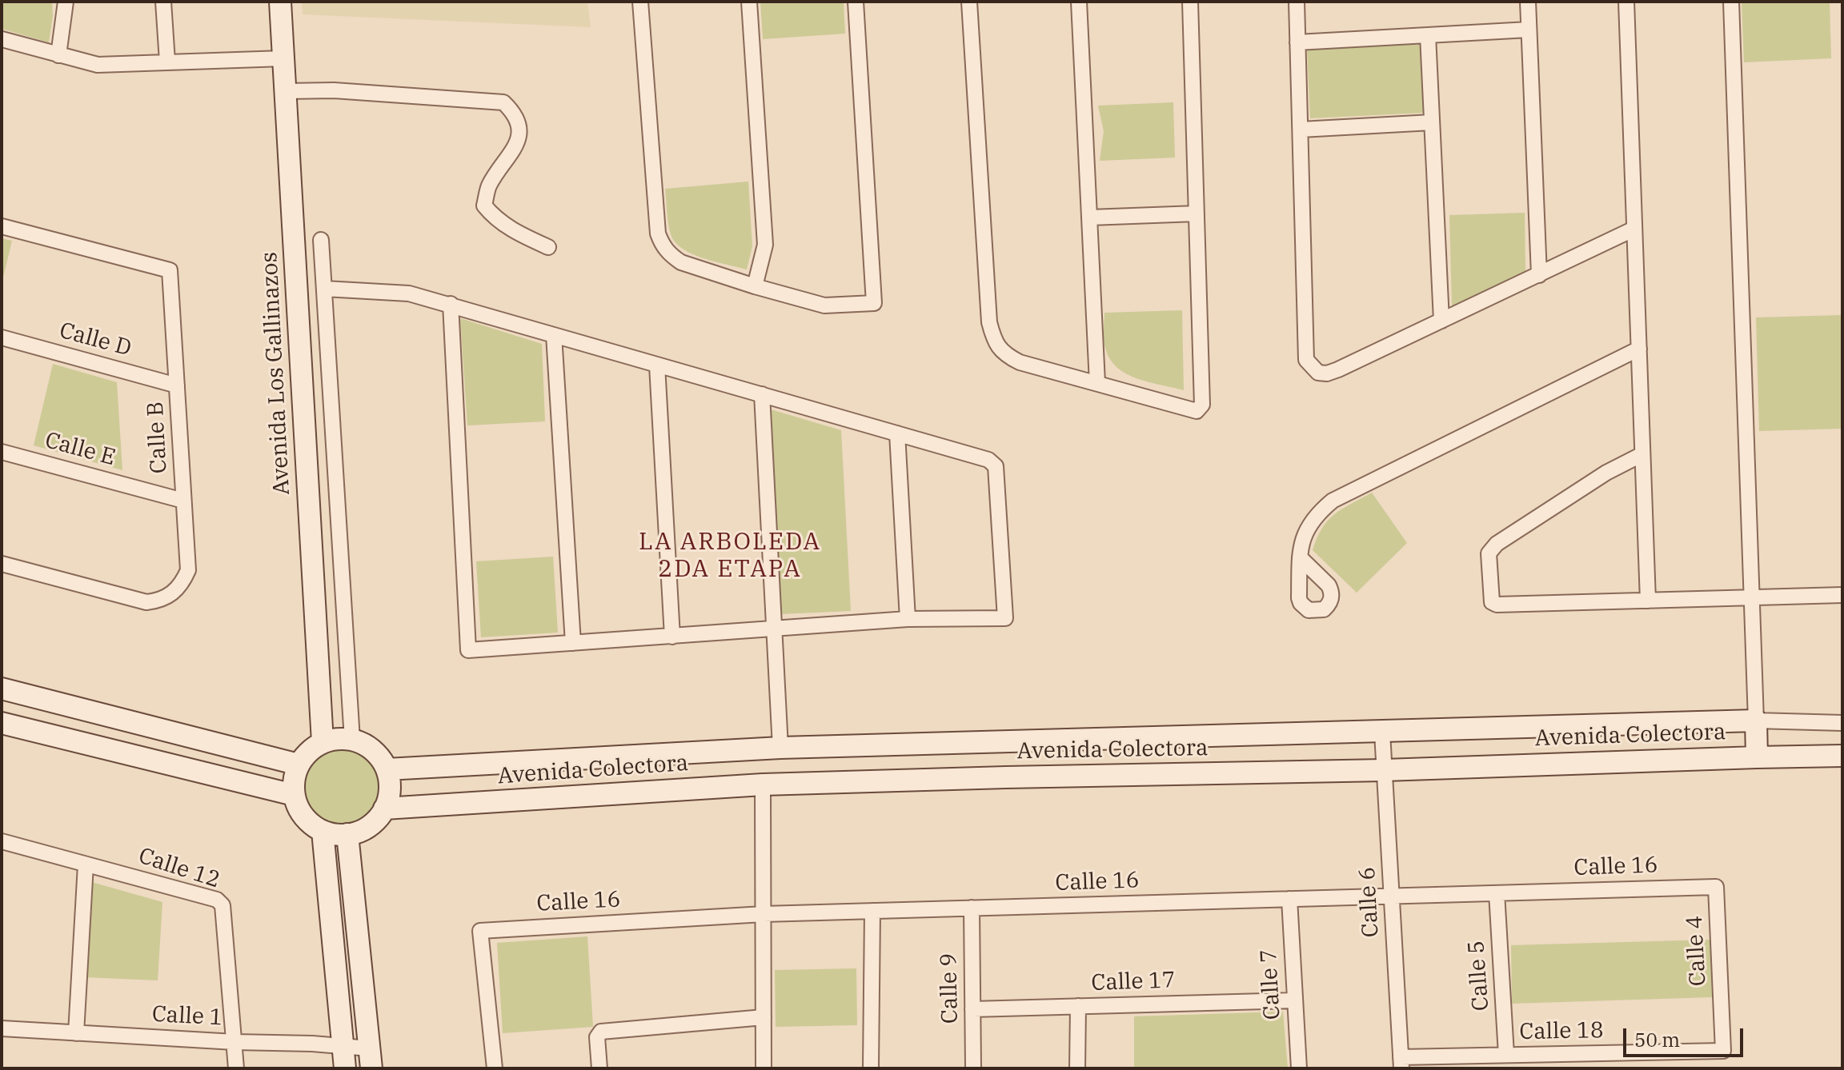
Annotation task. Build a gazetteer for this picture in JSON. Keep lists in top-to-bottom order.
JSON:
{
  "streets": {
    "street": [
      "Calle D",
      "Avenida Los Gallinazos",
      "Calle B",
      "Calle E",
      "Avenida Colectora",
      "Calle 16",
      "Calle 12",
      "Calle 6",
      "Calle 4",
      "Calle 5",
      "Calle 17",
      "Calle 7",
      "Calle 9",
      "Calle 1",
      "Calle 18"
    ]
  },
  "crossings": [
    ["Calle D", "Calle B"],
    ["Avenida Los Gallinazos", "Avenida Colectora"],
    ["Calle B", "Calle E"],
    ["Avenida Colectora", "Calle 6"],
    ["Calle 16", "Calle 6"],
    ["Calle 16", "Calle 4"],
    ["Calle 16", "Calle 5"],
    ["Calle 16", "Calle 7"],
    ["Calle 16", "Calle 9"],
    ["Calle 12", "Calle 1"],
    ["Calle 6", "Calle 18"],
    ["Calle 4", "Calle 18"],
    ["Calle 5", "Calle 18"],
    ["Calle 17", "Calle 7"],
    ["Calle 17", "Calle 9"]
  ],
  "districts": ["LA ARBOLEDA 2DA ETAPA"],
  "scale_bar": "50 m"
}
